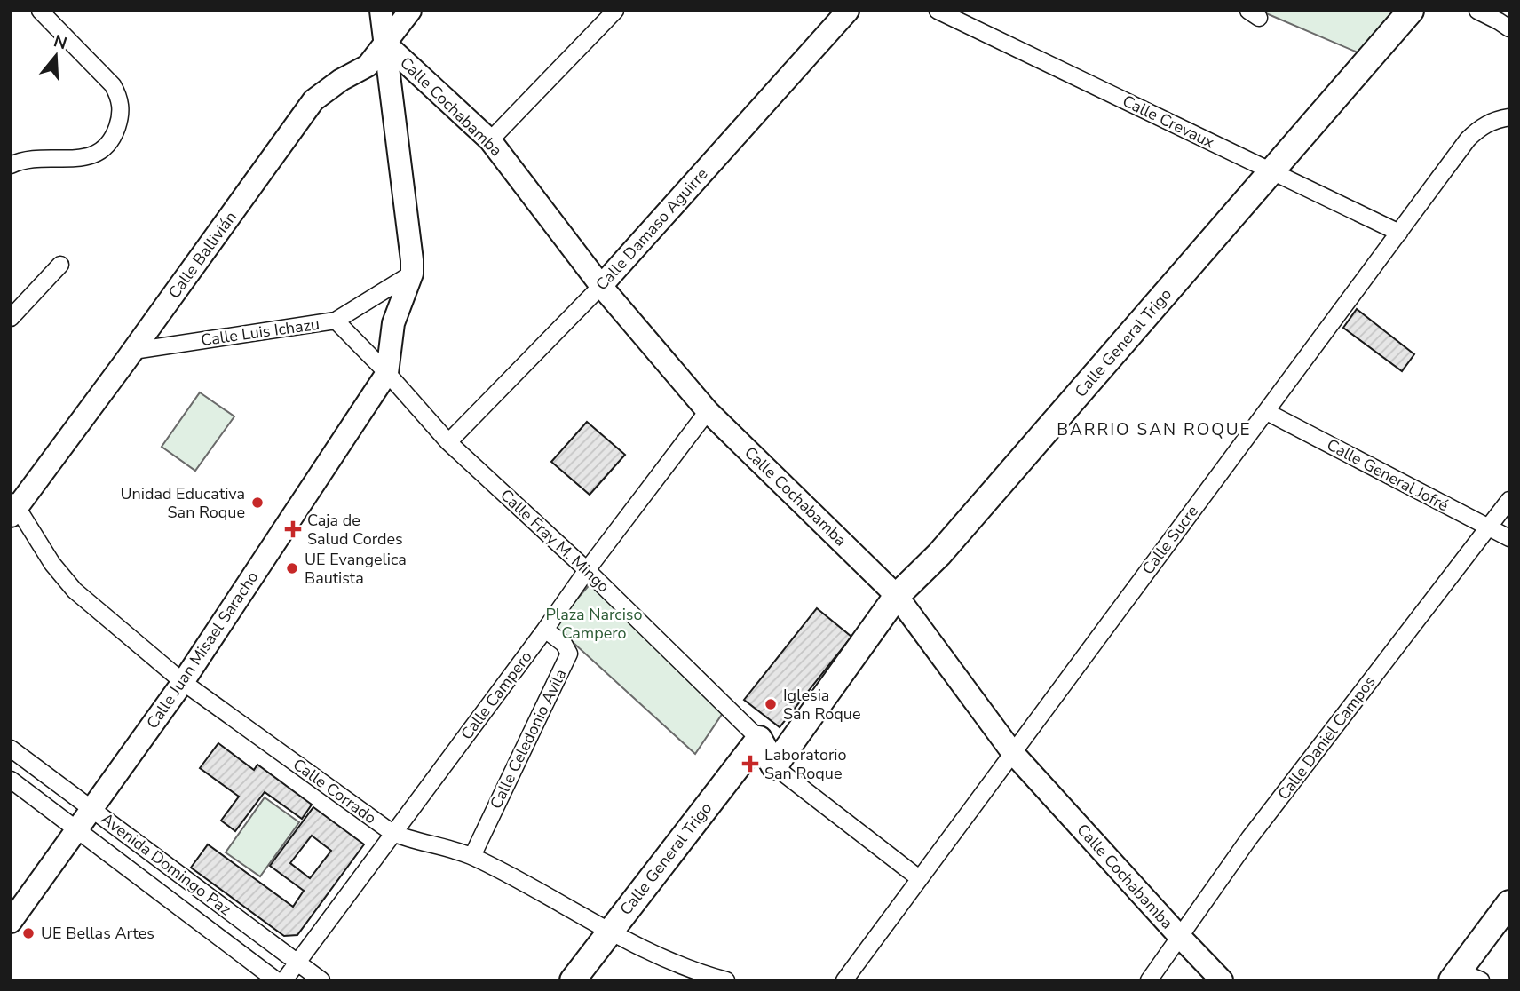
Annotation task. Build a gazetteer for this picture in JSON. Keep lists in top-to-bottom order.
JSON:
{
  "streets": {
    "main road": ["Calle General Trigo", "Calle Fray M. Mingo"],
    "street": [
      "Calle Cochabamba",
      "Calle Crevaux",
      "Calle Damaso Aguirre",
      "Calle Ballivián",
      "Calle Luis Ichazu",
      "Calle General Jofré",
      "Calle Sucre",
      "Calle Juan Misael Saracho",
      "Calle Campero",
      "Calle Daniel Campos",
      "Calle Celedonio Avila",
      "Calle Corrado",
      "Avenida Domingo Paz"
    ]
  },
  "crossings": [
    ["Calle Cochabamba", "Calle Damaso Aguirre"],
    ["Calle Cochabamba", "Calle Ballivián"],
    ["Calle Cochabamba", "Calle General Trigo"],
    ["Calle Cochabamba", "Calle Sucre"],
    ["Calle Cochabamba", "Calle Campero"],
    ["Calle Cochabamba", "Calle Daniel Campos"],
    ["Calle Crevaux", "Calle General Trigo"],
    ["Calle Crevaux", "Calle Sucre"],
    ["Calle Damaso Aguirre", "Calle Fray M. Mingo"],
    ["Calle Ballivián", "Calle Luis Ichazu"],
    ["Calle Ballivián", "Calle Corrado"],
    ["Calle Luis Ichazu", "Calle Fray M. Mingo"],
    ["Calle General Trigo", "Calle Fray M. Mingo"],
    ["Calle General Trigo", "Calle Corrado"],
    ["Calle General Jofré", "Calle Sucre"],
    ["Calle General Jofré", "Calle Daniel Campos"],
    ["Calle Sucre", "Calle Fray M. Mingo"],
    ["Calle Fray M. Mingo", "Calle Juan Misael Saracho"],
    ["Calle Fray M. Mingo", "Calle Campero"],
    ["Calle Juan Misael Saracho", "Calle Corrado"],
    ["Calle Juan Misael Saracho", "Avenida Domingo Paz"],
    ["Calle Campero", "Calle Celedonio Avila"],
    ["Calle Campero", "Calle Corrado"],
    ["Calle Campero", "Avenida Domingo Paz"],
    ["Calle Celedonio Avila", "Calle Corrado"]
  ],
  "districts": ["BARRIO SAN ROQUE"],
  "parks": ["Plaza Narciso Campero"],
  "places": {
    "other": [
      "Unidad Educativa San Roque",
      "UE Evangelica Bautista",
      "Iglesia San Roque",
      "UE Bellas Artes"
    ],
    "health": ["Caja de Salud Cordes", "Laboratorio San Roque"]
  },
  "north": "top"
}
